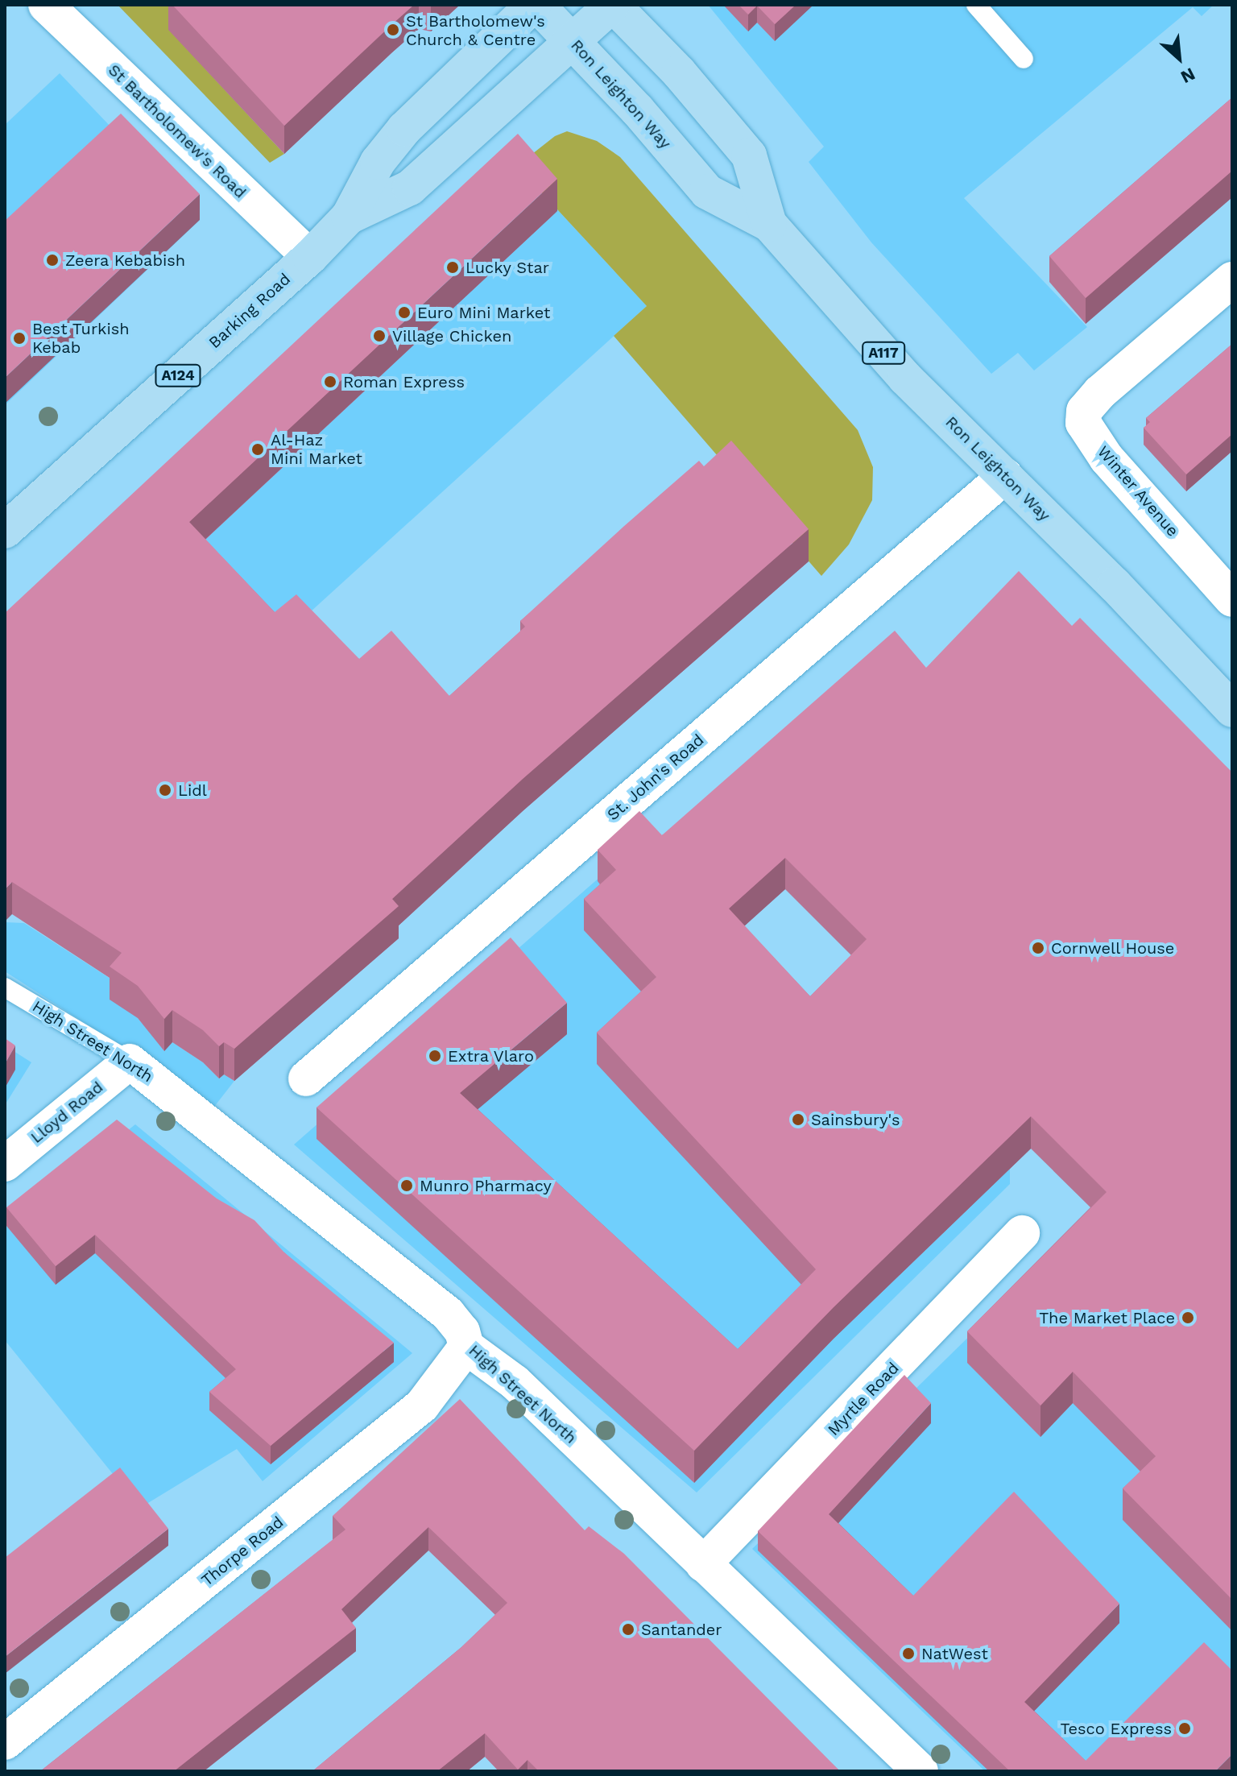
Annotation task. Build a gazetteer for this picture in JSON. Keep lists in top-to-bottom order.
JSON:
{
  "streets": {
    "main road": [
      "Ron Leighton Way",
      "Barking Road",
      "A117",
      "A124"
    ],
    "street": [
      "St Bartholomew's Road",
      "Winter Avenue",
      "St. John's Road",
      "High Street North",
      "Lloyd Road",
      "Myrtle Road",
      "Thorpe Road"
    ]
  },
  "crossings": [
    ["Ron Leighton Way", "Barking Road"],
    ["Ron Leighton Way", "St. John's Road"],
    ["St Bartholomew's Road", "Barking Road"],
    ["High Street North", "Lloyd Road"],
    ["High Street North", "Myrtle Road"],
    ["High Street North", "Thorpe Road"]
  ],
  "places": [
    "St Bartholomew's Church & Centre",
    "Zeera Kebabish",
    "Lucky Star",
    "Euro Mini Market",
    "Village Chicken",
    "Best Turkish Kebab",
    "Roman Express",
    "Al-Haz Mini Market",
    "Lidl",
    "Cornwell House",
    "Extra Vlaro",
    "Sainsbury's",
    "Munro Pharmacy",
    "The Market Place",
    "Santander",
    "NatWest",
    "Tesco Express"
  ],
  "north": "bottom right"
}
